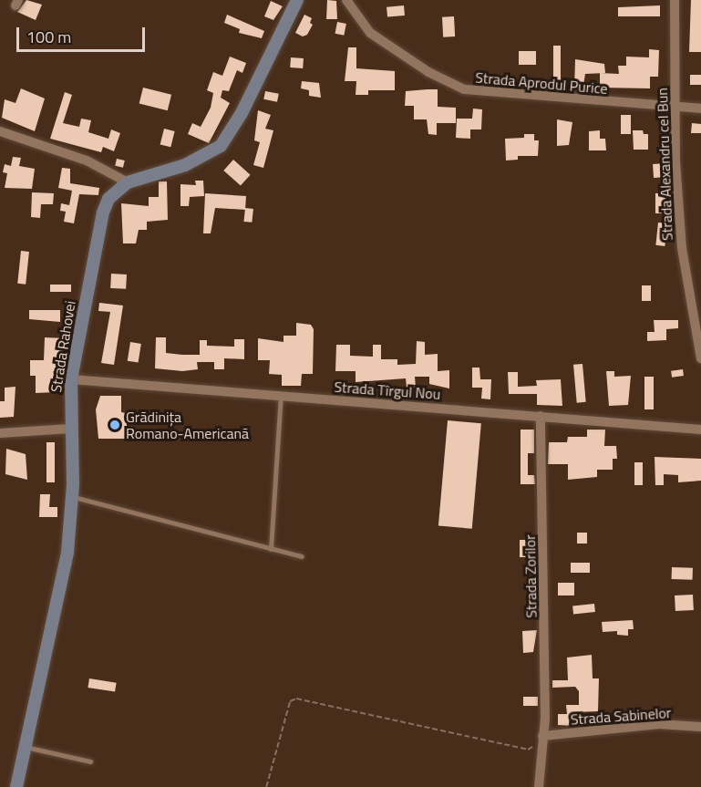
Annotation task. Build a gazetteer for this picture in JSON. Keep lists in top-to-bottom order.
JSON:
{
  "streets": {
    "main road": ["Strada Rahovei"],
    "street": [
      "Strada Aprodul Purice",
      "Strada Alexandru cel Bun",
      "Strada Tîrgul Nou",
      "Strada Zorilor",
      "Strada Sabinelor"
    ]
  },
  "crossings": [
    ["Strada Aprodul Purice", "Strada Alexandru cel Bun"],
    ["Strada Rahovei", "Strada Tîrgul Nou"],
    ["Strada Tîrgul Nou", "Strada Zorilor"],
    ["Strada Zorilor", "Strada Sabinelor"]
  ],
  "places": ["Grădinița Romano-Americană"],
  "scale_bar": "100 m"
}
